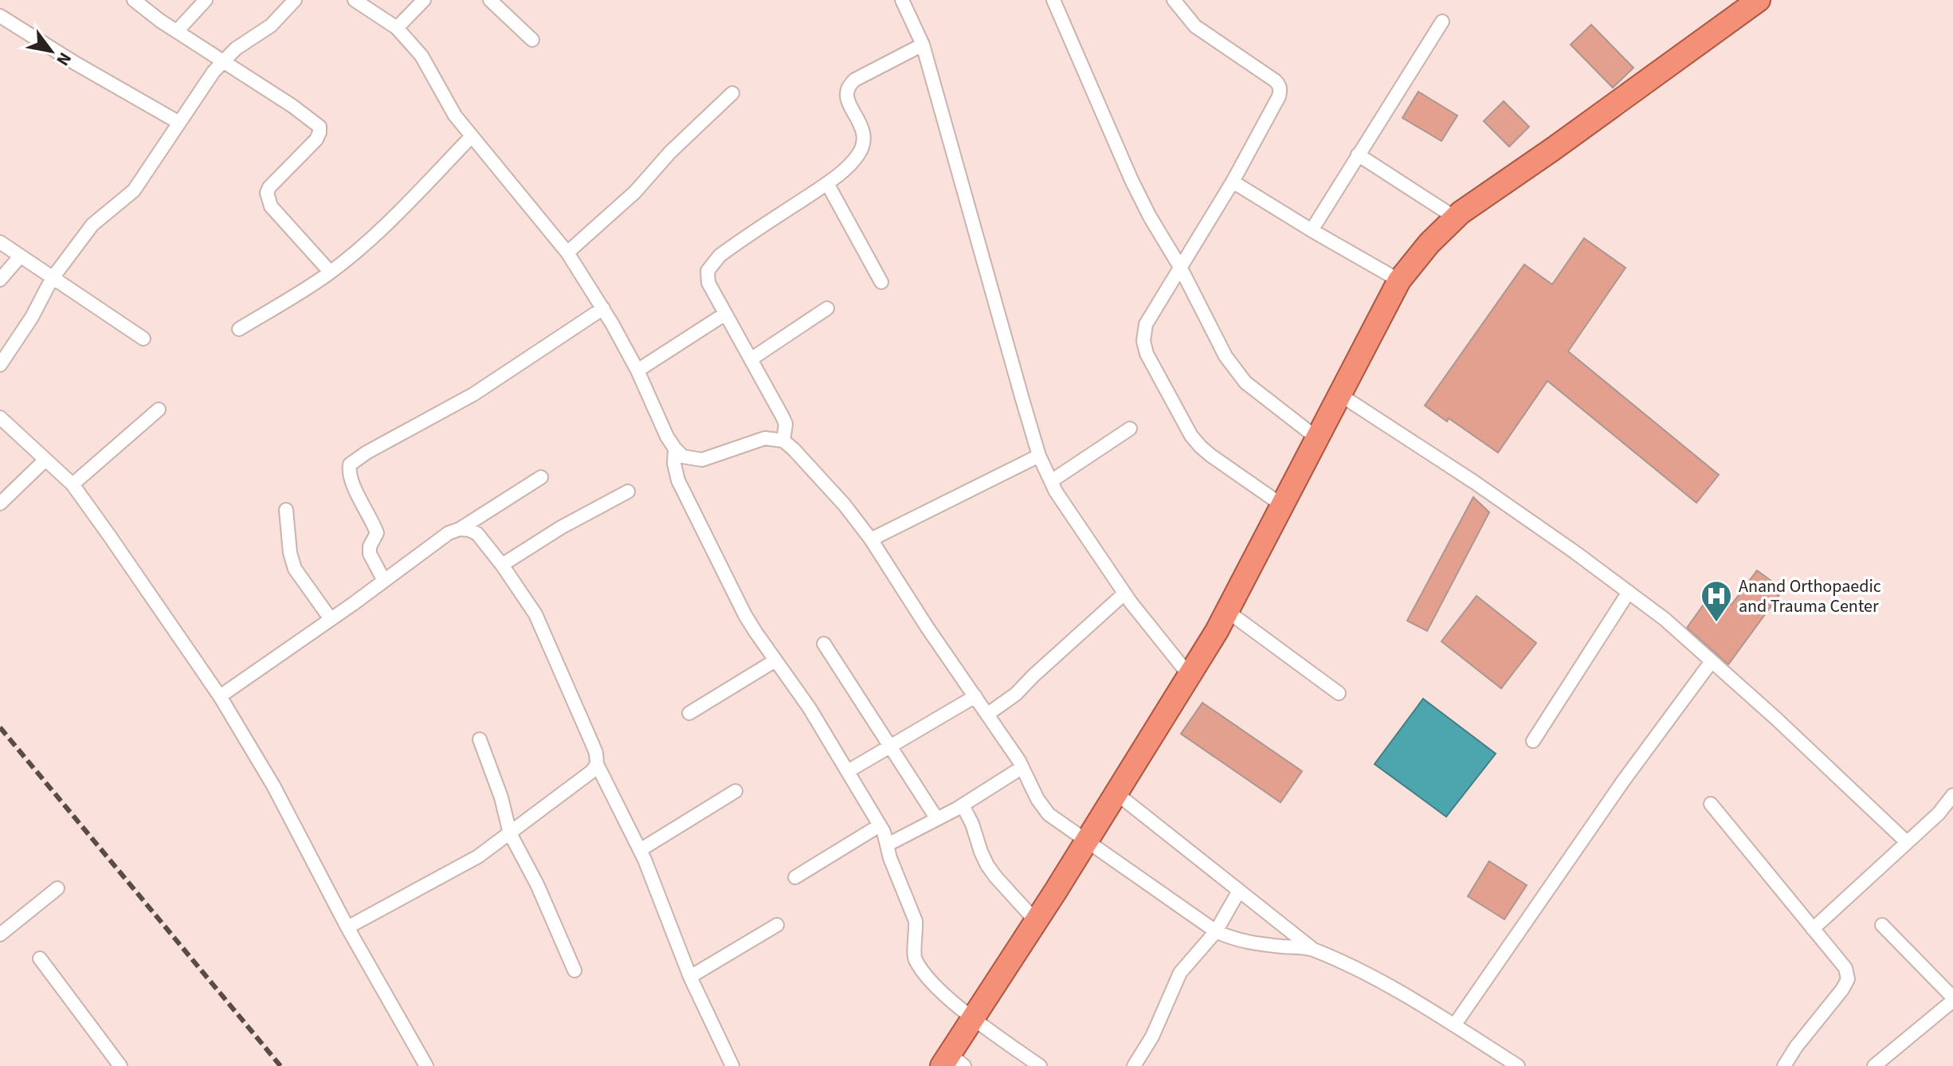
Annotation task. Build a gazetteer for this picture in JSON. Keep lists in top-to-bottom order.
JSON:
{
  "places": {
    "hospital": ["Anand Orthopaedic and Trauma Center"]
  },
  "north": "bottom right"
}
